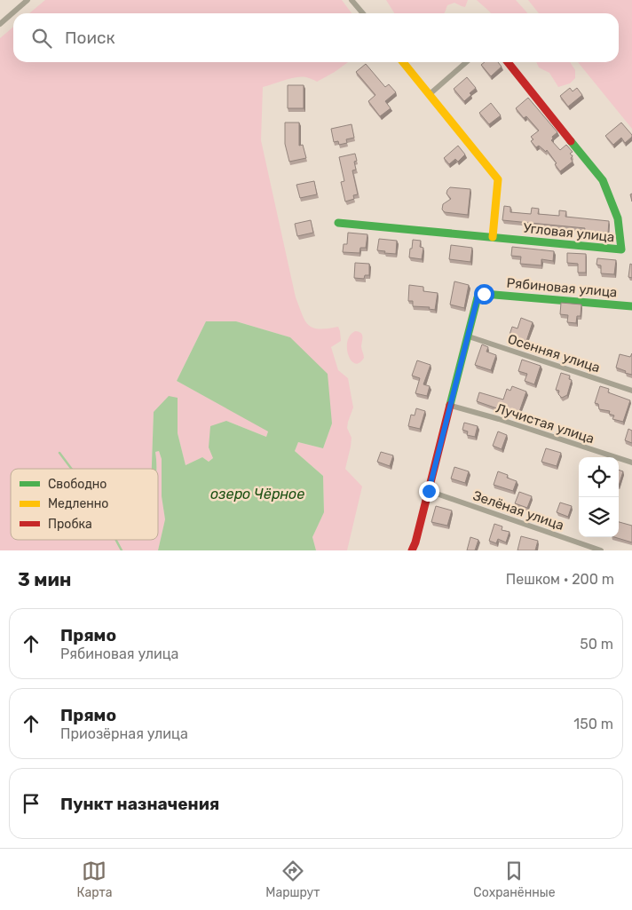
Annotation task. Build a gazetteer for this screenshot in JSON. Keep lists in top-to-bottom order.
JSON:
{
  "streets": {
    "street": [
      "Угловая улица",
      "Рябиновая улица",
      "Осенняя улица",
      "Лучистая улица",
      "Зелёная улица"
    ]
  },
  "crossings": [
    ["Рябиновая улица", "Осенняя улица"],
    ["Рябиновая улица", "Лучистая улица"],
    ["Рябиновая улица", "Зелёная улица"]
  ],
  "water": ["озеро Чёрное"],
  "legend": ["Свободно", "Медленно", "Пробка"],
  "page": {
    "search": "Поиск",
    "heading": ["3 мин", "Пешком · 200 m"],
    "list": [
      ["Прямо", "Рябиновая улица", "50 m"],
      ["Прямо", "Приозёрная улица", "150 m"],
      "Пункт назначения"
    ],
    "nav": ["Карта", "Маршрут", "Сохранённые"]
  }
}
